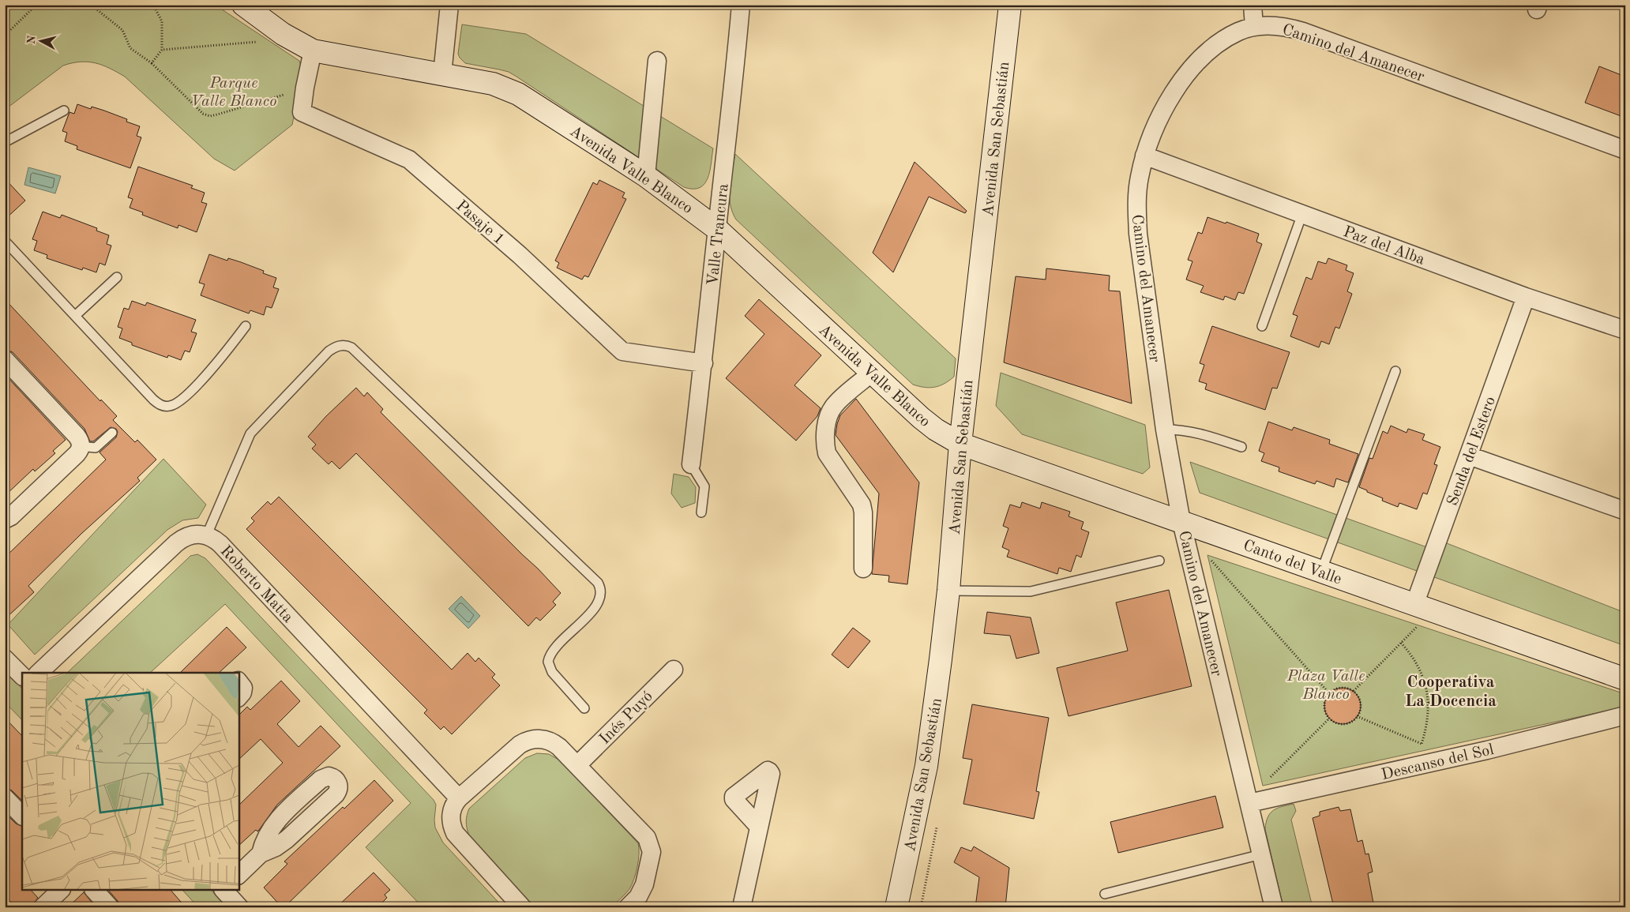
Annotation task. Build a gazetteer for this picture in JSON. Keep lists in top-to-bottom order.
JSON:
{
  "streets": {
    "street": [
      "Camino del Amanecer",
      "Avenida San Sebastián",
      "Avenida Valle Blanco",
      "Pasaje 1",
      "Valle Trancura",
      "Paz del Alba",
      "Senda del Estero",
      "Canto del Valle",
      "Roberto Matta",
      "Inés Puyó",
      "Descanso del Sol"
    ]
  },
  "crossings": [
    ["Camino del Amanecer", "Paz del Alba"],
    ["Camino del Amanecer", "Canto del Valle"],
    ["Camino del Amanecer", "Descanso del Sol"],
    ["Avenida San Sebastián", "Avenida Valle Blanco"],
    ["Avenida San Sebastián", "Canto del Valle"],
    ["Avenida Valle Blanco", "Pasaje 1"],
    ["Avenida Valle Blanco", "Valle Trancura"],
    ["Avenida Valle Blanco", "Canto del Valle"],
    ["Pasaje 1", "Valle Trancura"],
    ["Paz del Alba", "Senda del Estero"],
    ["Senda del Estero", "Canto del Valle"]
  ],
  "districts": ["Cooperativa La Docencia"],
  "parks": ["Parque Valle Blanco", "Plaza Valle Blanco"],
  "north": "left"
}
